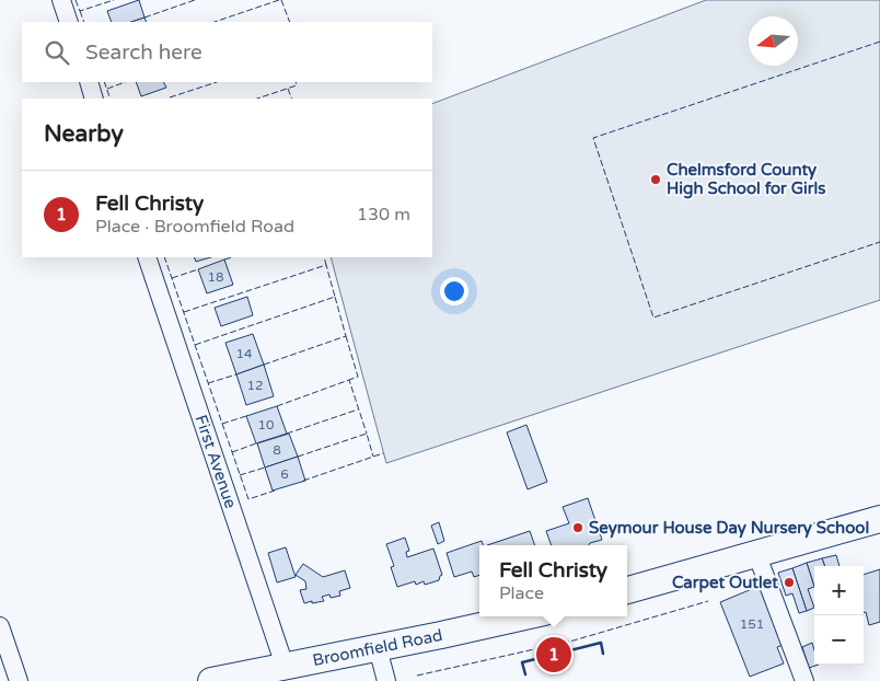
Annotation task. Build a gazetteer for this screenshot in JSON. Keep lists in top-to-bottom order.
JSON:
{
  "streets": {
    "main road": ["Broomfield Road"],
    "street": ["First Avenue"]
  },
  "crossings": [
    ["First Avenue", "Broomfield Road"]
  ],
  "places": ["Chelmsford County High School for Girls", "Seymour House Day Nursery School", "Carpet Outlet"],
  "house_numbers": [
    "18",
    "14",
    "12",
    "10",
    "8",
    "6",
    "151"
  ],
  "north": "left",
  "page": {
    "search": "Search here",
    "heading": "Nearby",
    "list": [
      {
        "mark": "1",
        "name": "Fell Christy",
        "note": "Place · Broomfield Road",
        "value": "130 m"
      }
    ],
    "popup": ["Fell Christy", "Place"],
    "map_buttons": ["+", "−"],
    "pins": "1"
  }
}
